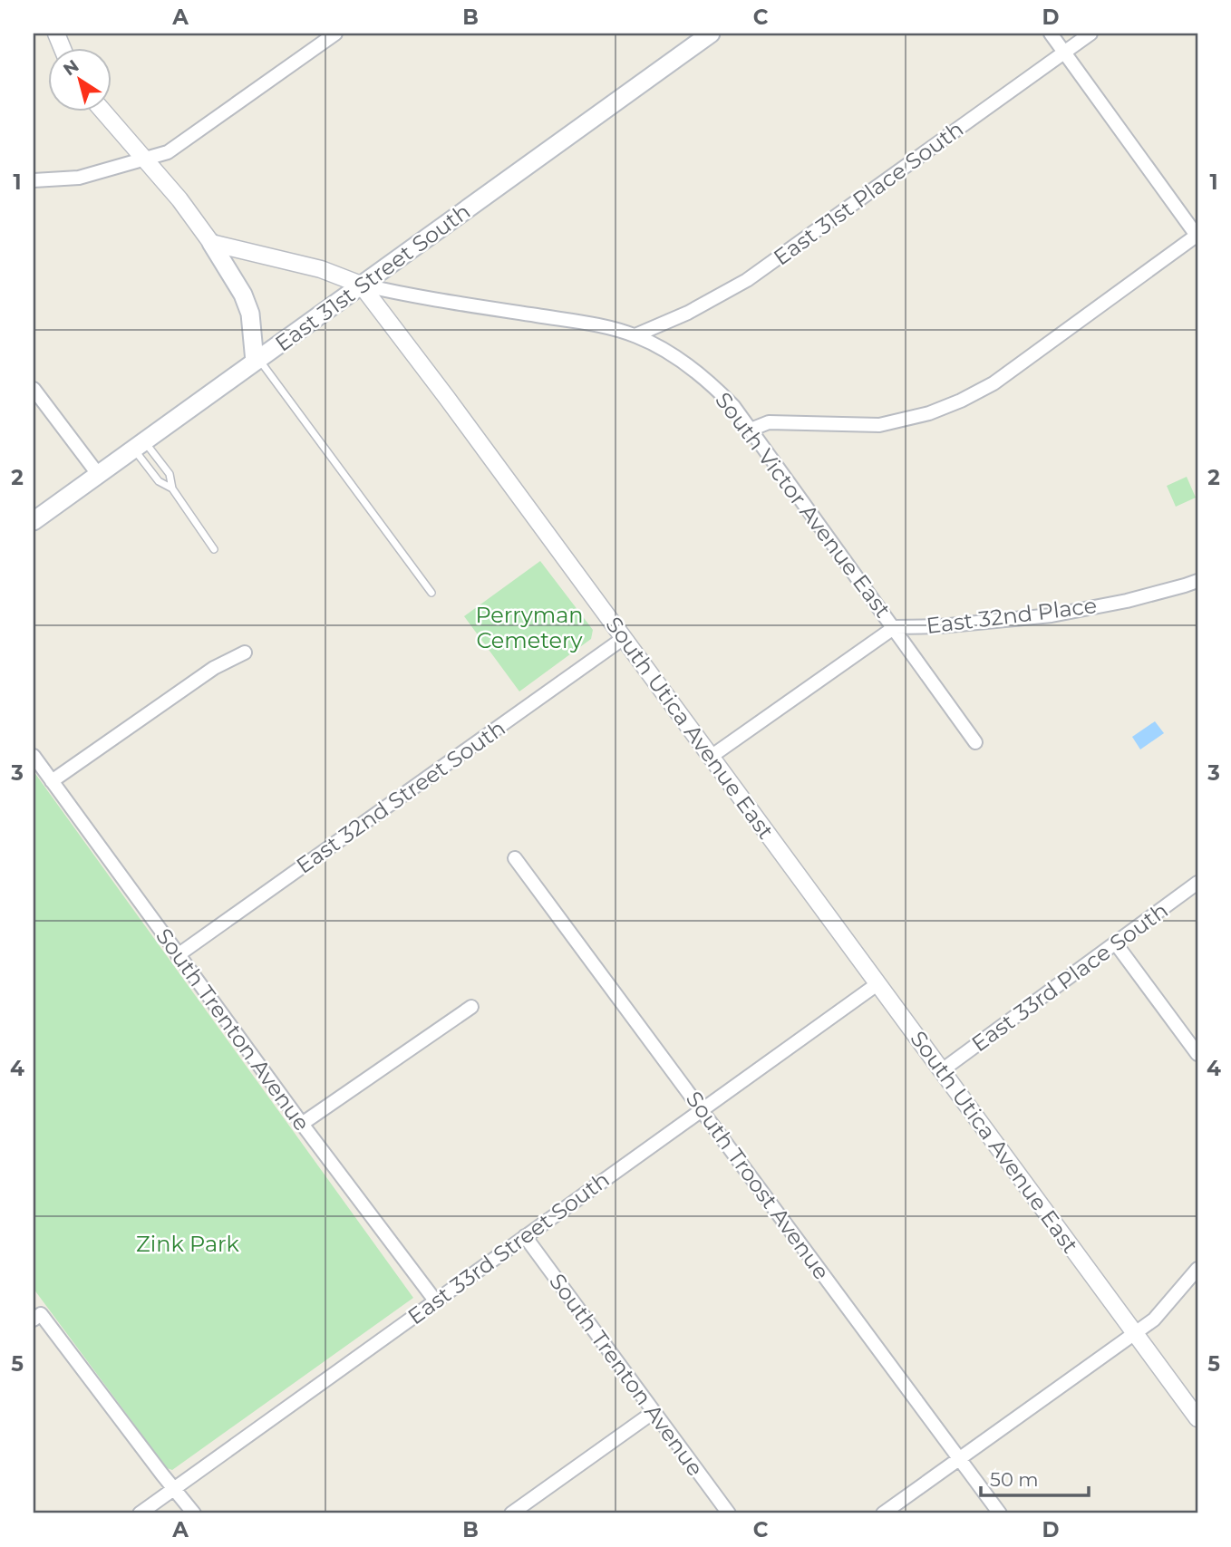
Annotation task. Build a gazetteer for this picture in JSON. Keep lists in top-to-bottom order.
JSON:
{
  "streets": {
    "main road": ["East 31st Street South"],
    "street": [
      "East 31st Place South",
      "South Victor Avenue East",
      "East 32nd Place",
      "South Utica Avenue East",
      "East 32nd Street South",
      "East 33rd Place South",
      "South Trenton Avenue",
      "South Troost Avenue",
      "East 33rd Street South"
    ]
  },
  "crossings": [
    ["East 31st Place South", "South Victor Avenue East"],
    ["East 31st Street South", "South Victor Avenue East"],
    ["East 31st Street South", "South Utica Avenue East"],
    ["South Victor Avenue East", "East 32nd Place"],
    ["South Victor Avenue East", "South Utica Avenue East"],
    ["East 32nd Place", "South Utica Avenue East"],
    ["South Utica Avenue East", "East 32nd Street South"],
    ["South Utica Avenue East", "East 33rd Place South"],
    ["South Utica Avenue East", "East 33rd Street South"],
    ["East 32nd Street South", "South Trenton Avenue"],
    ["South Trenton Avenue", "East 33rd Street South"],
    ["South Troost Avenue", "East 33rd Street South"]
  ],
  "parks": ["Perryman Cemetery", "Zink Park"],
  "scale_bar": "50 m",
  "north": "top left",
  "grid": {
    "columns": [
      "A",
      "B",
      "C",
      "D"
    ],
    "rows": [
      "1",
      "2",
      "3",
      "4",
      "5"
    ]
  }
}
